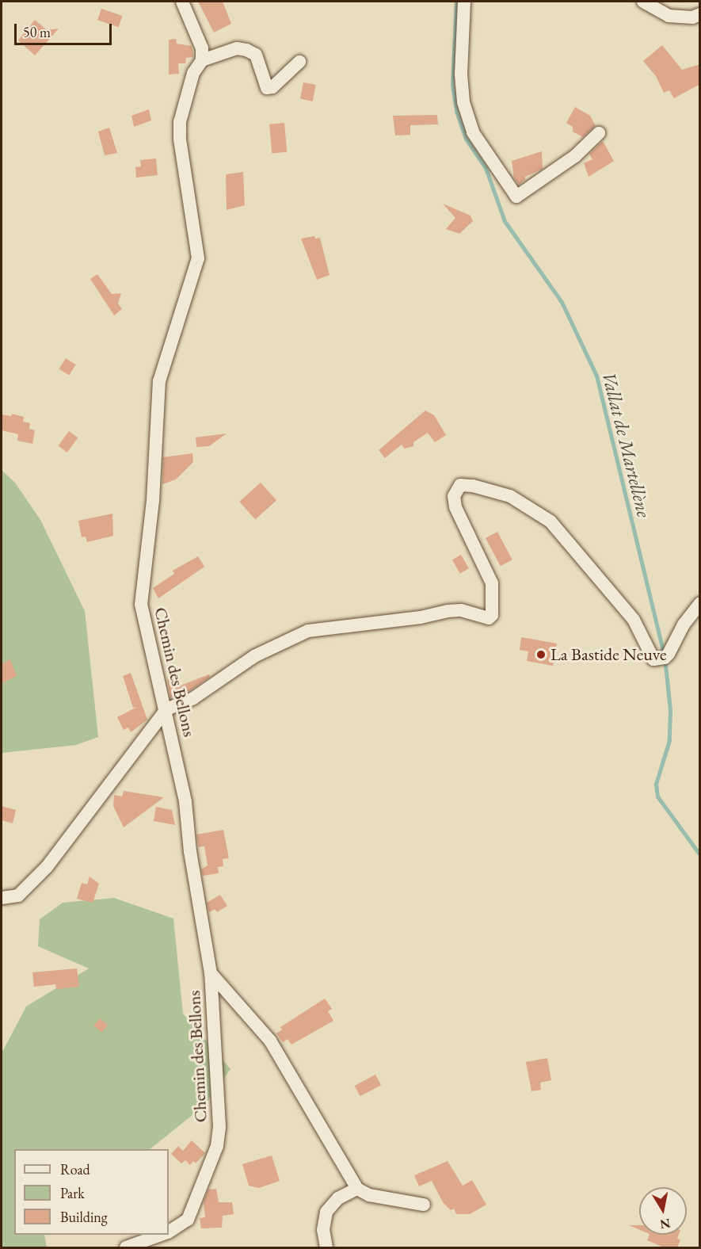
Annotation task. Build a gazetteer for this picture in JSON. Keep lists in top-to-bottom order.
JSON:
{
  "streets": {
    "street": ["Chemin des Bellons"]
  },
  "water": ["Vallat de Martellène"],
  "places": ["La Bastide Neuve"],
  "legend": ["Road", "Park", "Building"],
  "scale_bar": "50 m",
  "north": "bottom"
}
